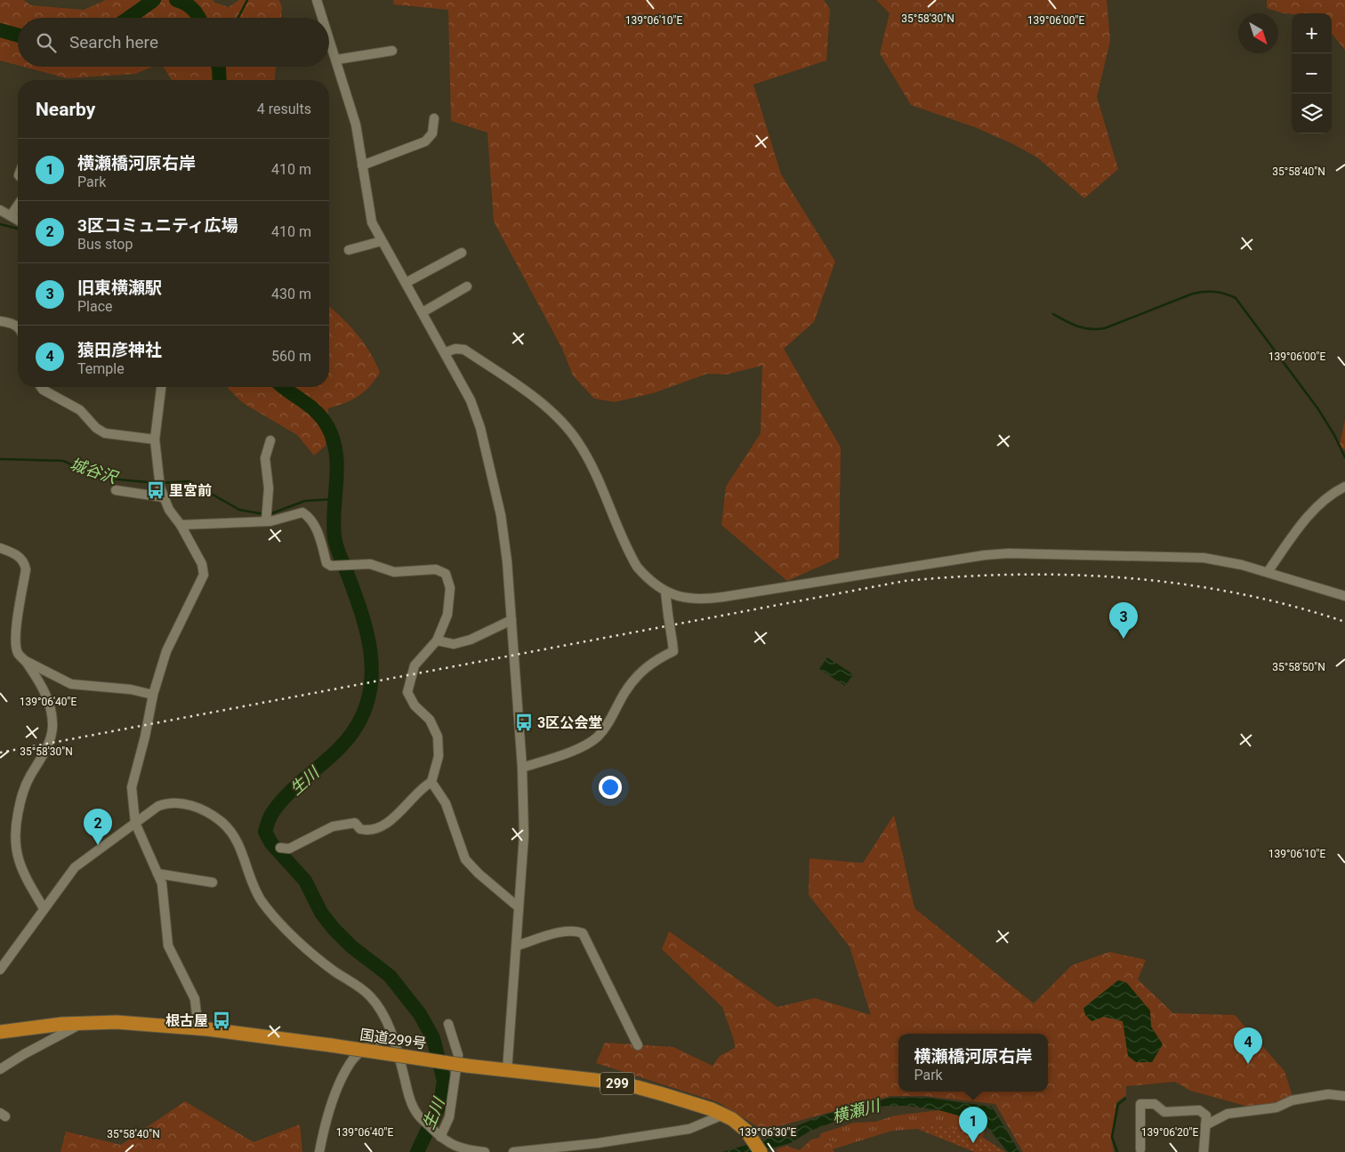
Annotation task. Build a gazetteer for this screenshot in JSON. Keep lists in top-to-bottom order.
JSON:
{
  "streets": {
    "highway": ["国道299号", "299"]
  },
  "water": ["城谷沢", "生川", "横瀬川"],
  "places": {
    "bus stop": ["里宮前", "3区公会堂", "根古屋"]
  },
  "north": "bottom right",
  "page": {
    "map_buttons": ["+", "−"],
    "search": "Search here",
    "heading": ["Nearby", "4 results"],
    "list": [
      {
        "mark": "1",
        "name": "横瀬橋河原右岸",
        "note": "Park",
        "value": "410 m"
      },
      {
        "mark": "2",
        "name": "3区コミュニティ広場",
        "note": "Bus stop",
        "value": "410 m"
      },
      {
        "mark": "3",
        "name": "旧東横瀬駅",
        "note": "Place",
        "value": "430 m"
      },
      {
        "mark": "4",
        "name": "猿田彦神社",
        "note": "Temple",
        "value": "560 m"
      }
    ],
    "pins": [
      "3",
      "2",
      "4",
      "1"
    ],
    "popup": ["横瀬橋河原右岸", "Park"]
  },
  "coordinates": [
    "35°58'30\"N",
    "139°06'00\"E",
    "139°06'10\"E",
    "35°58'40\"N",
    "35°58'50\"N",
    "139°06'40\"E",
    "139°06'30\"E",
    "139°06'20\"E"
  ]
}
